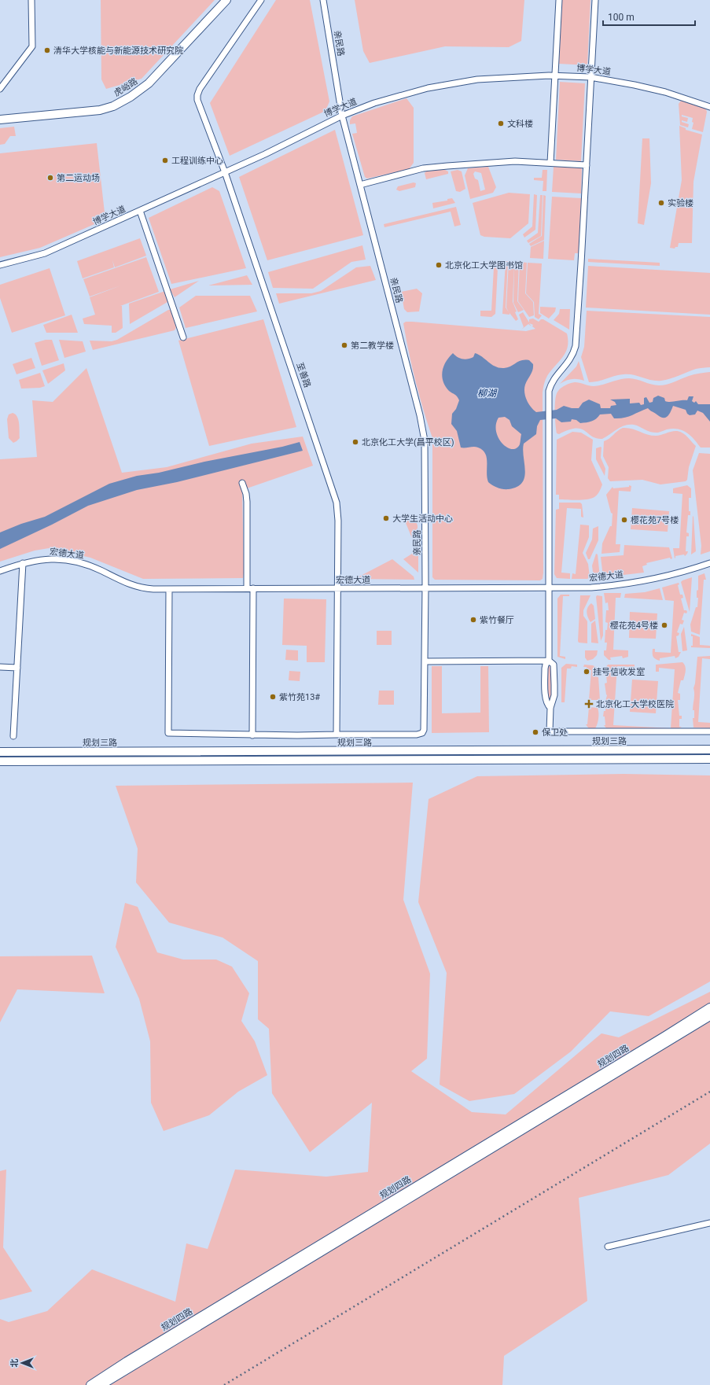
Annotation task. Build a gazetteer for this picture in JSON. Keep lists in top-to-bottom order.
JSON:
{
  "streets": {
    "main road": ["虎峪路", "规划三路", "规划四路"],
    "street": [
      "亲民路",
      "博学大道",
      "至善路",
      "宏德大道"
    ]
  },
  "crossings": [
    ["亲民路", "博学大道"],
    ["亲民路", "至善路"],
    ["亲民路", "宏德大道"],
    ["博学大道", "至善路"],
    ["至善路", "宏德大道"]
  ],
  "water": ["柳湖"],
  "places": {
    "other": [
      "清华大学核能与新能源技术研究院",
      "文科楼",
      "工程训练中心",
      "第二运动场",
      "实验楼",
      "北京化工大学图书馆",
      "第二教学楼",
      "北京化工大学(昌平校区)",
      "大学生活动中心",
      "樱花苑7号楼",
      "紫竹餐厅",
      "樱花苑4号楼",
      "挂号信收发室",
      "紫竹苑13#",
      "保卫处"
    ],
    "health": ["北京化工大学校医院"]
  },
  "scale_bar": "100 m",
  "north": "left"
}
